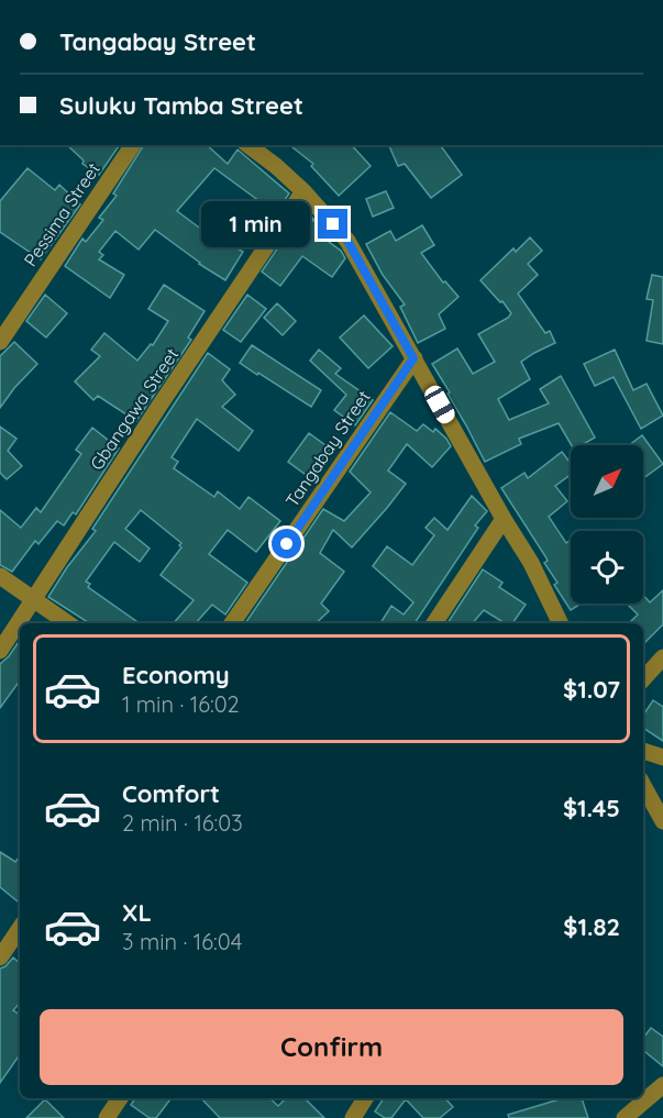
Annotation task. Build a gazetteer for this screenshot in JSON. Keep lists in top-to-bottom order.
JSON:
{
  "streets": {
    "street": ["Pessima Street", "Gbangawa Street", "Tangabay Street"]
  },
  "north": "top right",
  "page": {
    "banner": ["Tangabay Street", "Suluku Tamba Street"],
    "bubble": "1 min",
    "list": [
      {
        "name": "Economy",
        "note": "1 min · 16:02",
        "value": "$1.07"
      },
      {
        "name": "Comfort",
        "note": "2 min · 16:03",
        "value": "$1.45"
      },
      {
        "name": "XL",
        "note": "3 min · 16:04",
        "value": "$1.82"
      }
    ],
    "buttons": "Confirm"
  }
}
